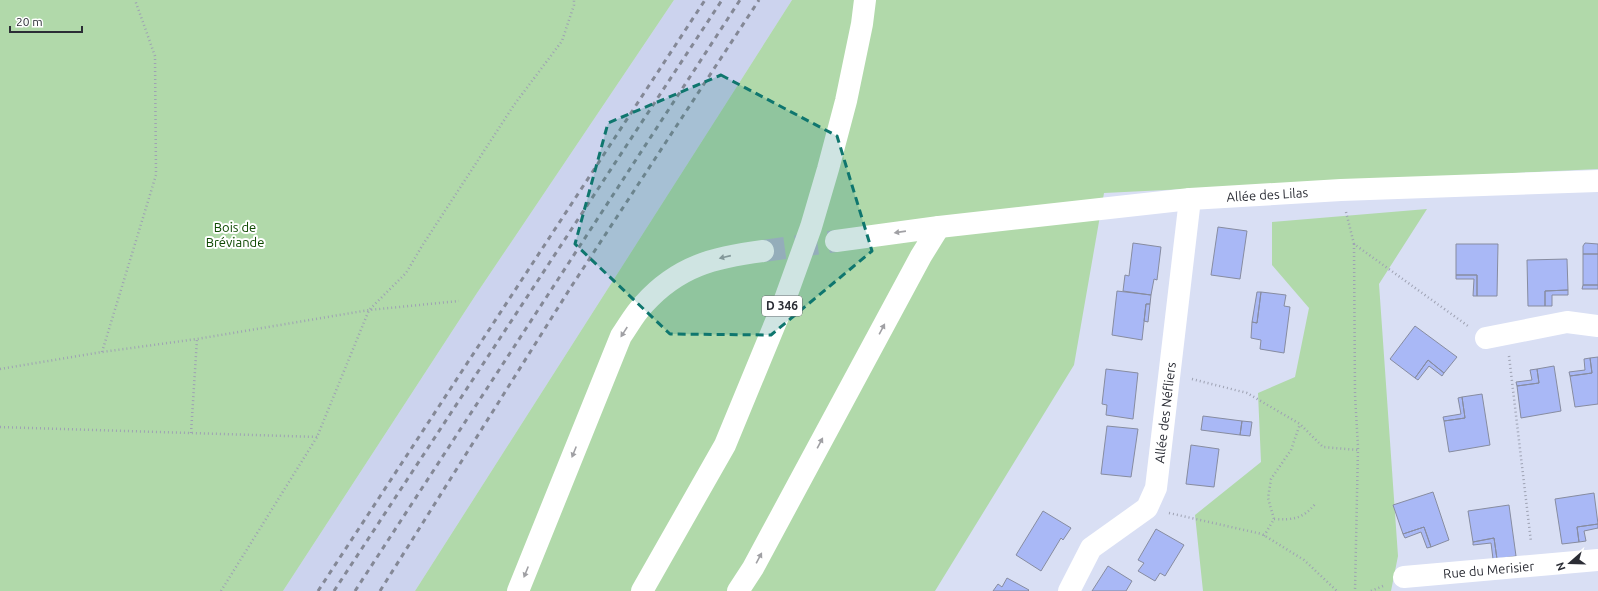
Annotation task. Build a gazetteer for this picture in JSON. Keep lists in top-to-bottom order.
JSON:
{
  "streets": {
    "main road": [
      "Allée des Lilas",
      "D 346",
      "Allée des Néfliers",
      "Rue du Merisier"
    ]
  },
  "crossings": [
    ["Allée des Lilas", "Allée des Néfliers"]
  ],
  "parks": ["Bois de Bréviande"],
  "scale_bar": "20 m",
  "north": "left"
}
